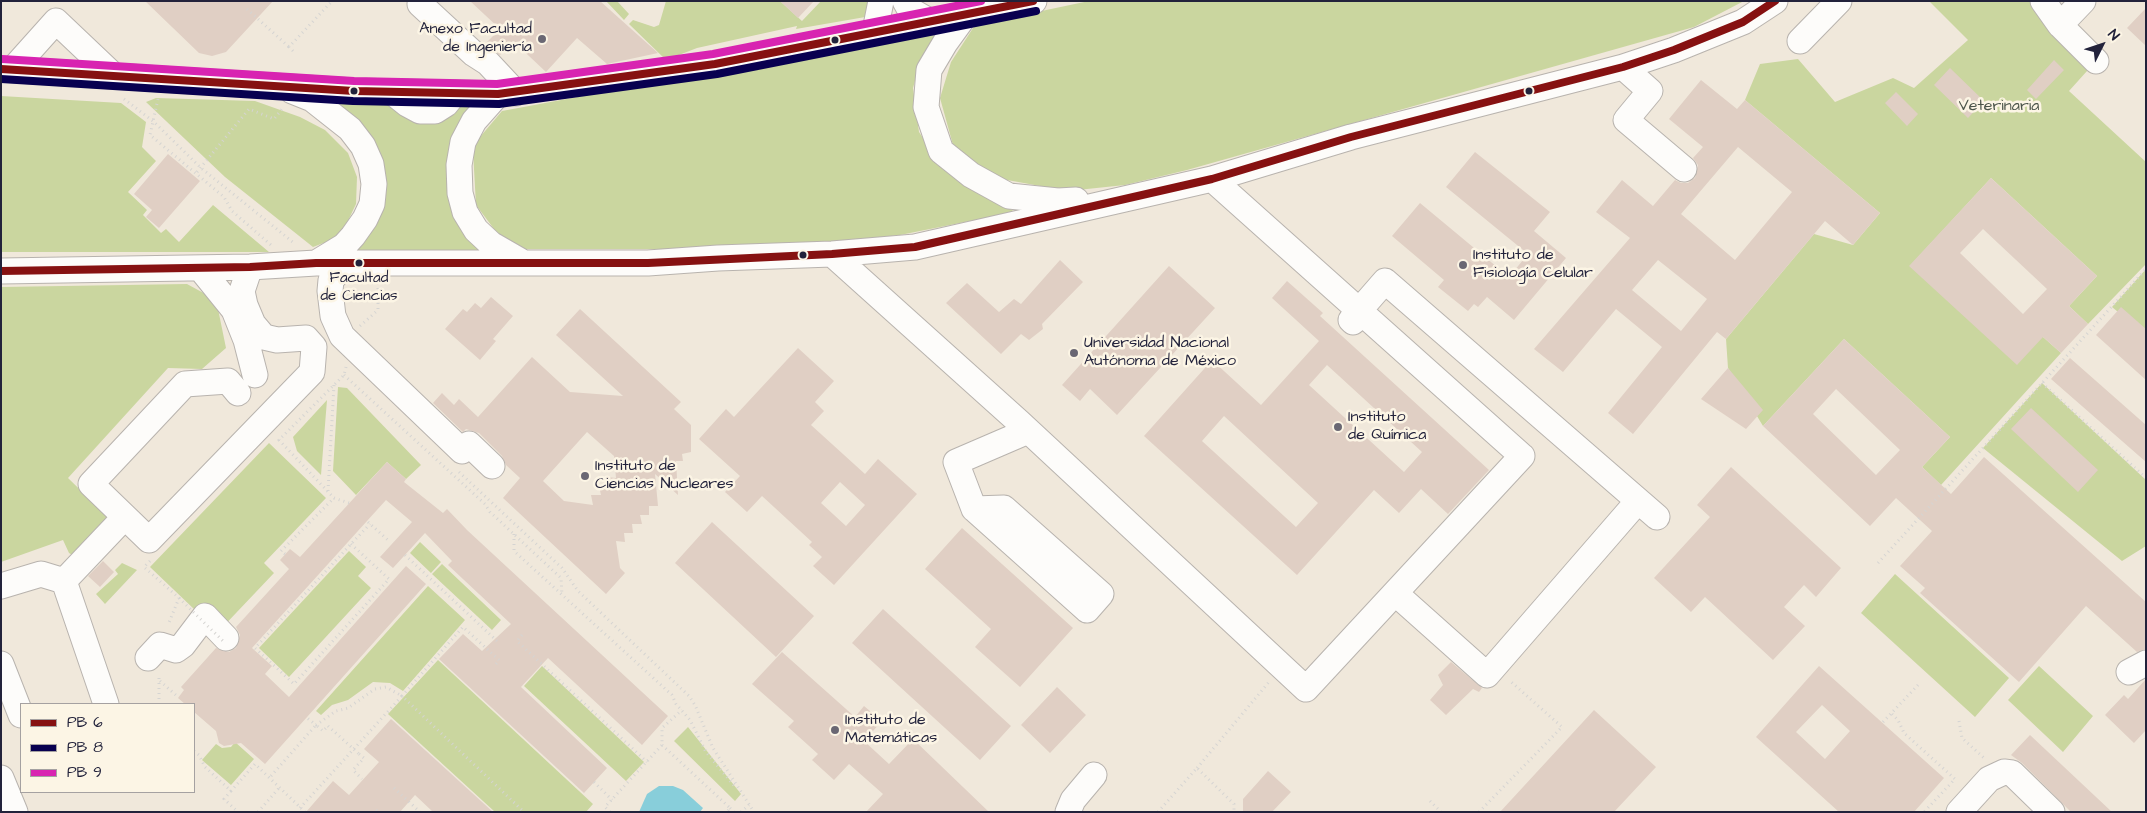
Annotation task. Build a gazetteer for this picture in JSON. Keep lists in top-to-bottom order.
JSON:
{
  "parks": ["Veterinaria"],
  "places": [
    "Anexo Facultad de Ingeniería",
    "Facultad de Ciencias",
    "Instituto de Fisiología Celular",
    "Universidad Nacional Autónoma de México",
    "Instituto de Química",
    "Instituto de Ciencias Nucleares",
    "Instituto de Matemáticas"
  ],
  "legend": ["PB 6", "PB 8", "PB 9"],
  "north": "top right"
}
